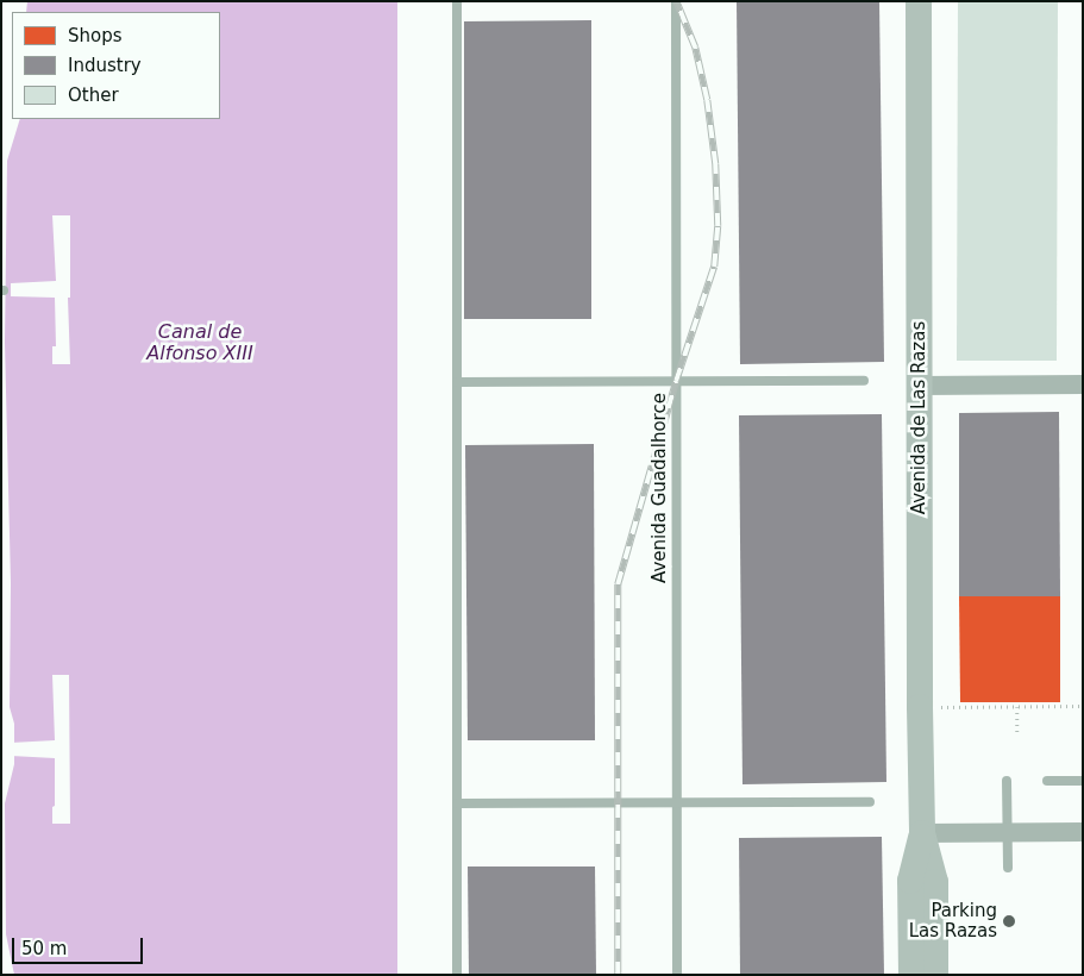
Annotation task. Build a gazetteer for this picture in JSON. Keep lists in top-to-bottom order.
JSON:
{
  "streets": {
    "main road": ["Avenida de Las Razas"],
    "lane": ["Avenida Guadalhorce"]
  },
  "water": ["Canal de Alfonso XIII"],
  "places": ["Parking Las Razas"],
  "legend": ["Shops", "Industry", "Other"],
  "scale_bar": "50 m"
}
